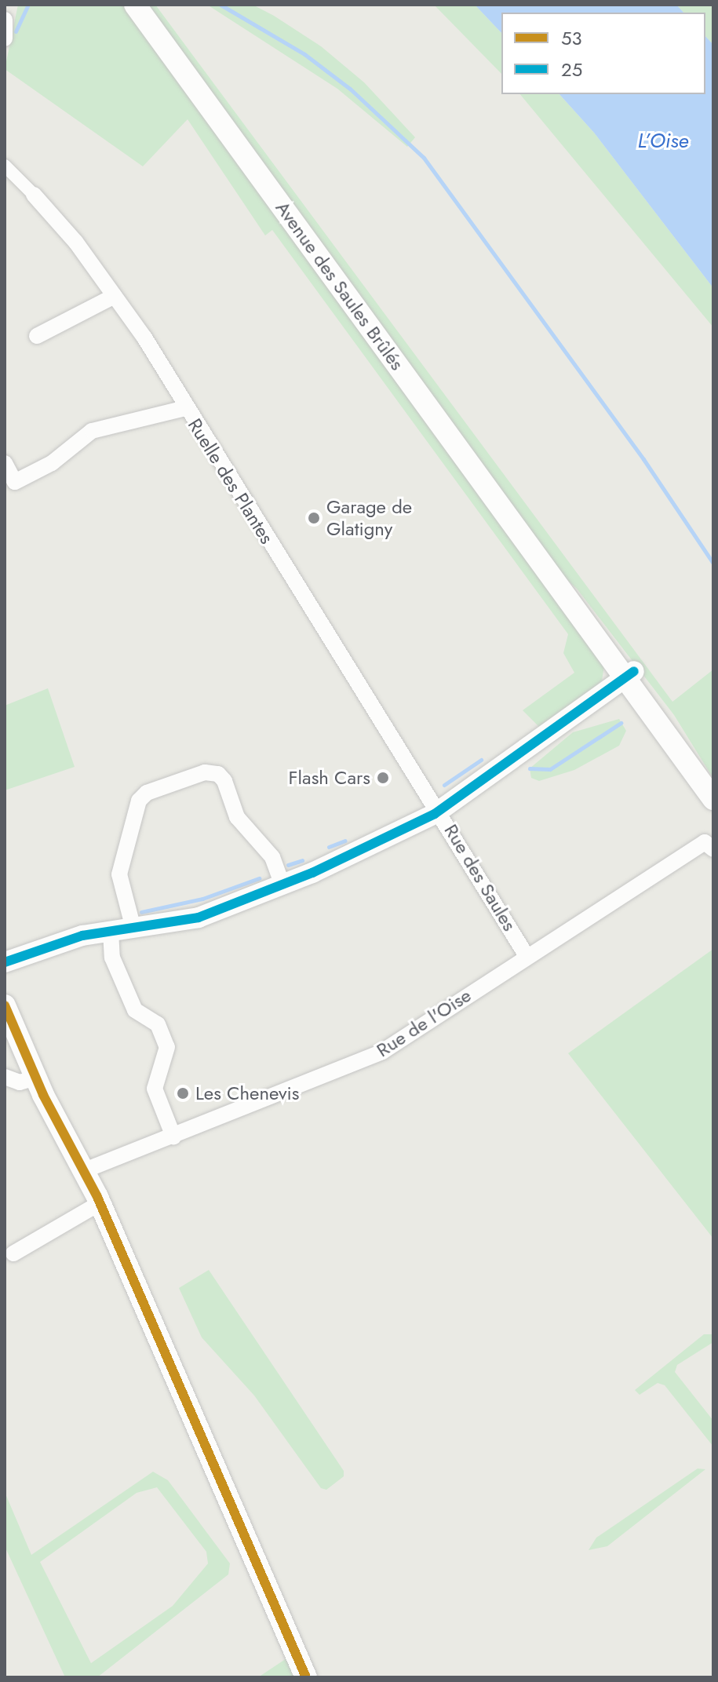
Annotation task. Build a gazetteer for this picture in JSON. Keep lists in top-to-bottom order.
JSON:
{
  "streets": {
    "main road": ["Avenue des Saules Brûlés"],
    "street": ["Ruelle des Plantes", "Rue des Saules", "Rue de l'Oise"]
  },
  "crossings": [
    ["Avenue des Saules Brûlés", "Rue des Saules"],
    ["Ruelle des Plantes", "Rue des Saules"],
    ["Rue des Saules", "Rue de l'Oise"]
  ],
  "water": ["L’Oise"],
  "places": ["Garage de Glatigny", "Flash Cars", "Les Chenevis"],
  "lines": ["transit line 25", "transit line 53"],
  "legend": ["53", "25"]
}
